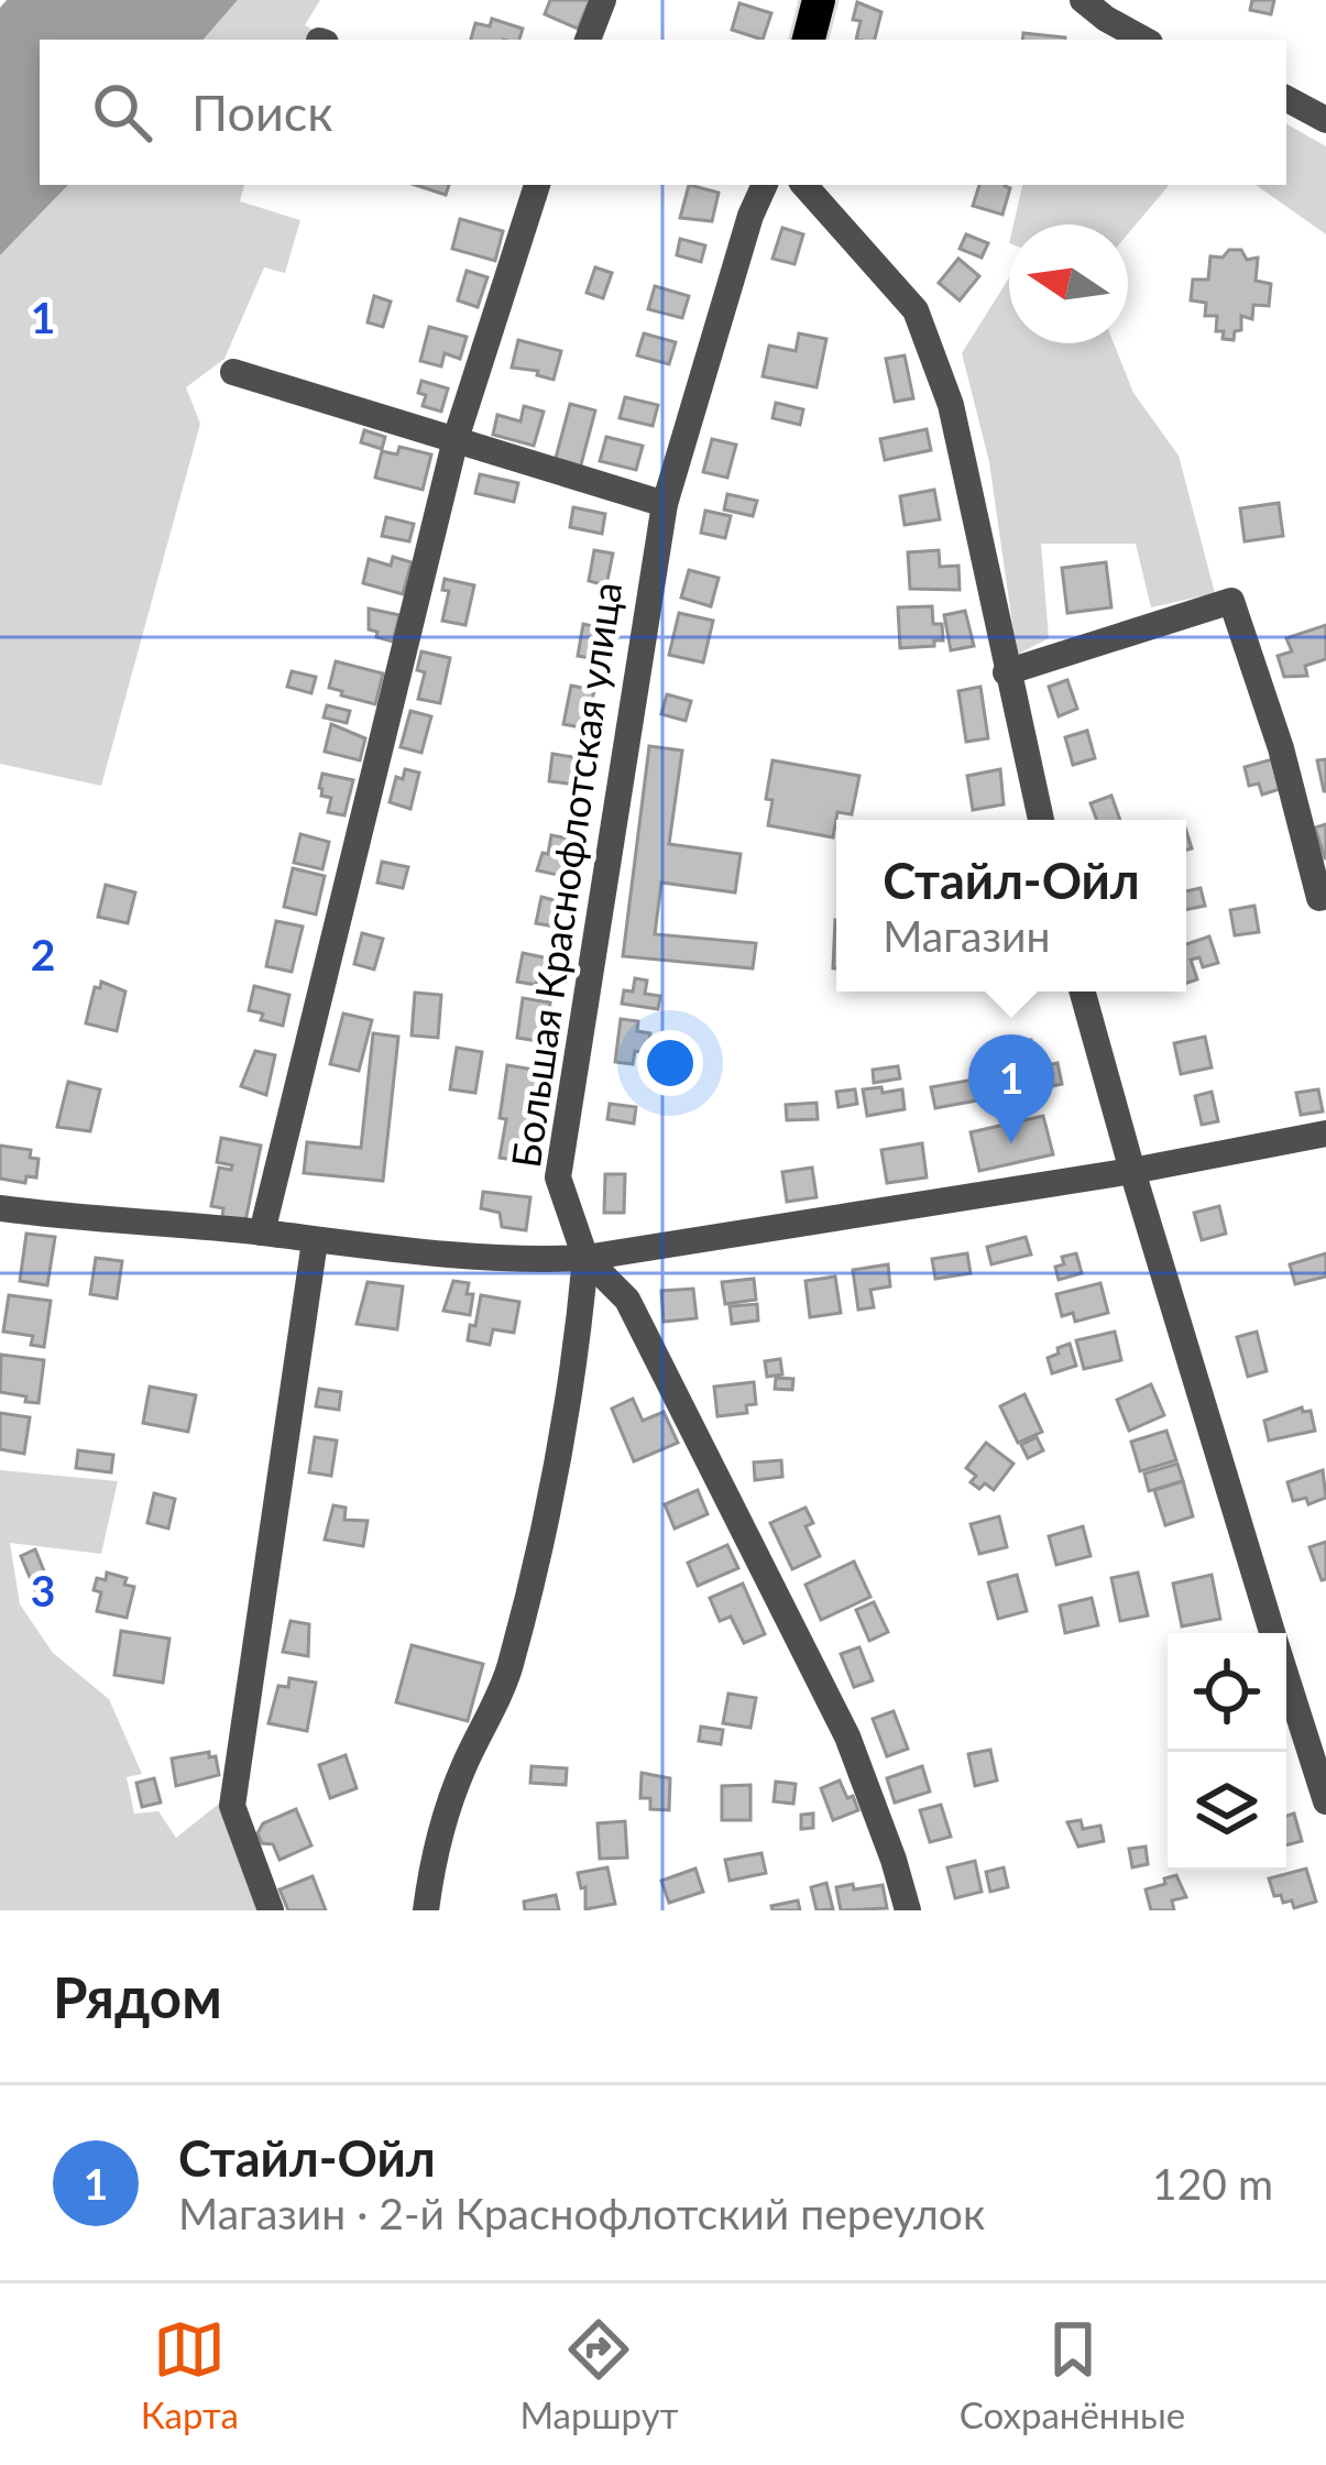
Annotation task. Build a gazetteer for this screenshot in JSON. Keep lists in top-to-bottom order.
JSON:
{
  "streets": {
    "street": ["Большая Краснофлотская улица"]
  },
  "north": "left",
  "page": {
    "search": "Поиск",
    "popup": ["Стайл-Ойл", "Магазин"],
    "pins": "1",
    "heading": "Рядом",
    "list": [
      {
        "mark": "1",
        "name": "Стайл-Ойл",
        "note": "Магазин · 2-й Краснофлотский переулок",
        "value": "120 m"
      }
    ],
    "nav": ["Карта", "Маршрут", "Сохранённые"]
  },
  "grid": {
    "rows": ["1", "2", "3"]
  }
}
